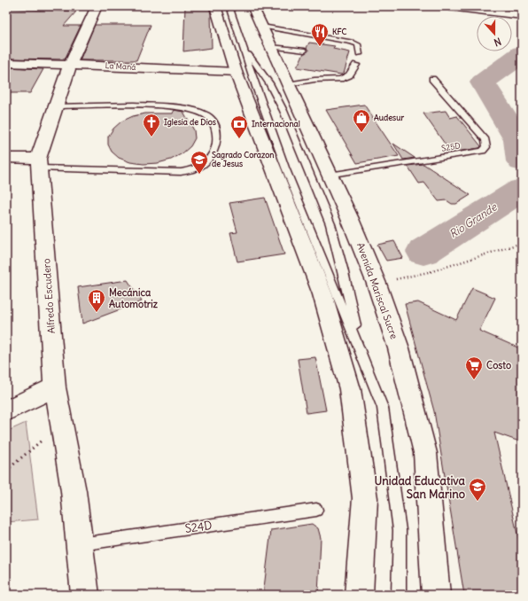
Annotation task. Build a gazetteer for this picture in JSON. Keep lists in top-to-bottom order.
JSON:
{
  "streets": {
    "main road": ["La Maná", "Avenida Mariscal Sucre", "Alfredo Escudero"],
    "lane": ["S25D", "S24D"]
  },
  "crossings": [
    ["La Maná", "Alfredo Escudero"],
    ["S25D", "Avenida Mariscal Sucre"],
    ["Alfredo Escudero", "S24D"]
  ],
  "water": ["Rio Grande"],
  "places": {
    "restaurant": ["KFC"],
    "shop": ["Audesur"],
    "church": ["Iglesia de Dios"],
    "bank": ["Internacional"],
    "school or university": ["Sagrado Corazon de Jesus", "Unidad Educativa San Marino"],
    "building": ["Mecánica Automotriz"],
    "supermarket": ["Costo"]
  },
  "north": "bottom"
}
